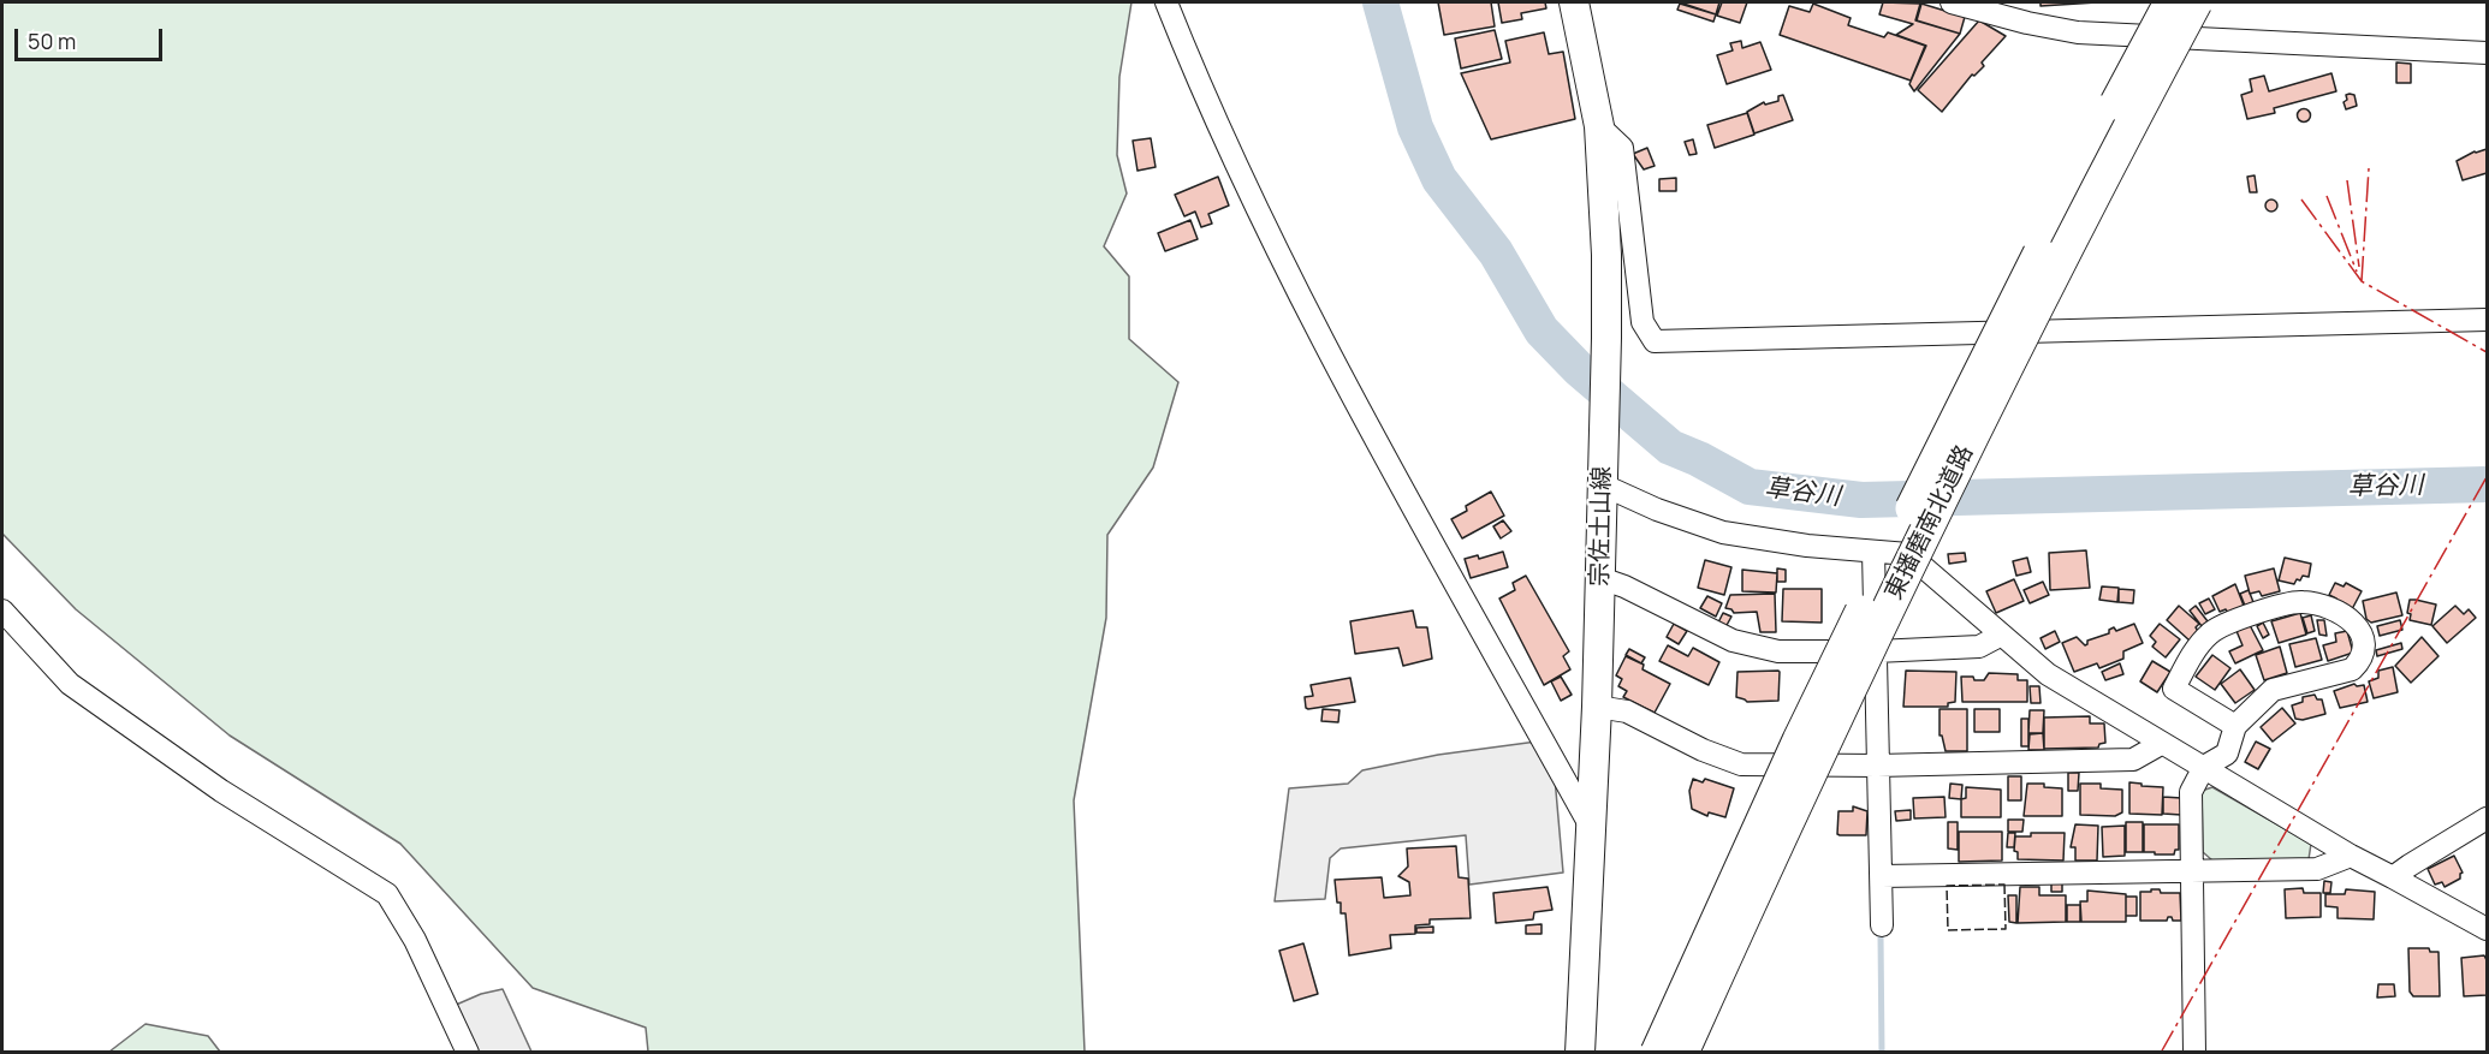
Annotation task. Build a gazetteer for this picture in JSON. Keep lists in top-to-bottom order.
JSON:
{
  "streets": {
    "highway": ["東播磨南北道路"],
    "main road": ["宗佐土山線"]
  },
  "water": ["草谷川"],
  "scale_bar": "50 m"
}
